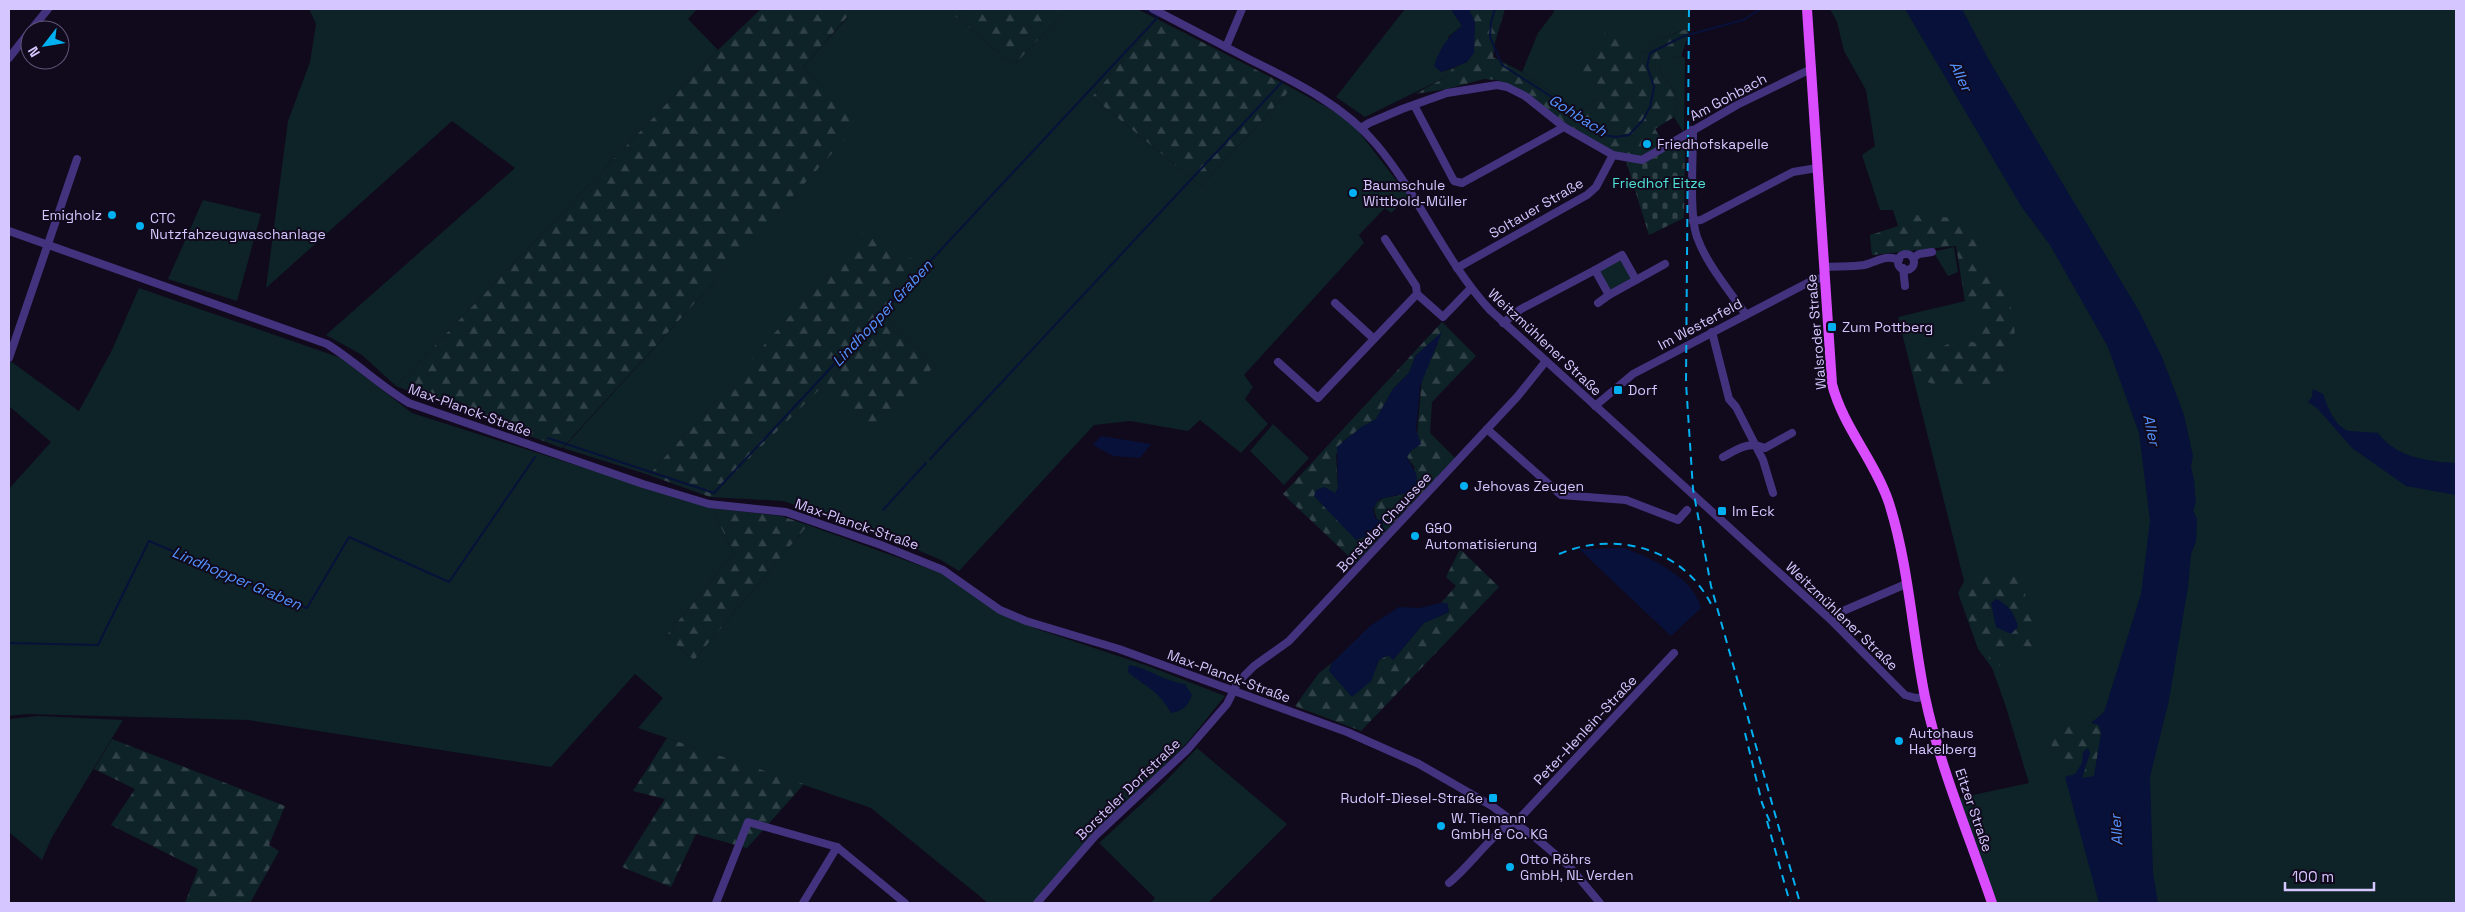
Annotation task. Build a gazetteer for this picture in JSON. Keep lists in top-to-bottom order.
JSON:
{
  "streets": {
    "main road": ["Walsroder Straße", "Eitzer Straße"],
    "street": [
      "Am Gohbach",
      "Soltauer Straße",
      "Im Westerfeld",
      "Weitzmühlener Straße",
      "Max-Planck-Straße",
      "Borsteler Chaussee",
      "Peter-Henlein-Straße",
      "Borsteler Dorfstraße"
    ]
  },
  "crossings": [
    ["Am Gohbach", "Soltauer Straße"],
    ["Am Gohbach", "Walsroder Straße"],
    ["Am Gohbach", "Weitzmühlener Straße"],
    ["Soltauer Straße", "Weitzmühlener Straße"],
    ["Im Westerfeld", "Walsroder Straße"],
    ["Im Westerfeld", "Weitzmühlener Straße"],
    ["Walsroder Straße", "Weitzmühlener Straße"],
    ["Walsroder Straße", "Eitzer Straße"],
    ["Weitzmühlener Straße", "Borsteler Chaussee"],
    ["Weitzmühlener Straße", "Eitzer Straße"],
    ["Max-Planck-Straße", "Borsteler Chaussee"],
    ["Max-Planck-Straße", "Peter-Henlein-Straße"],
    ["Max-Planck-Straße", "Borsteler Dorfstraße"],
    ["Borsteler Chaussee", "Borsteler Dorfstraße"]
  ],
  "water": ["Aller", "Gohbach", "Lindhopper Graben"],
  "parks": ["Friedhof Eitze"],
  "places": {
    "other": [
      "Friedhofskapelle",
      "Baumschule Wittbold-Müller",
      "Emigholz",
      "CTC Nutzfahzeugwaschanlage",
      "Jehovas Zeugen",
      "G&O Automatisierung",
      "Autohaus Hakelberg",
      "W. Tiemann GmbH & Co. KG",
      "Otto Röhrs GmbH, NL Verden"
    ],
    "transit": [
      "Zum Pottberg",
      "Dorf",
      "Im Eck",
      "Rudolf-Diesel-Straße"
    ]
  },
  "scale_bar": "100 m",
  "north": "bottom left"
}
